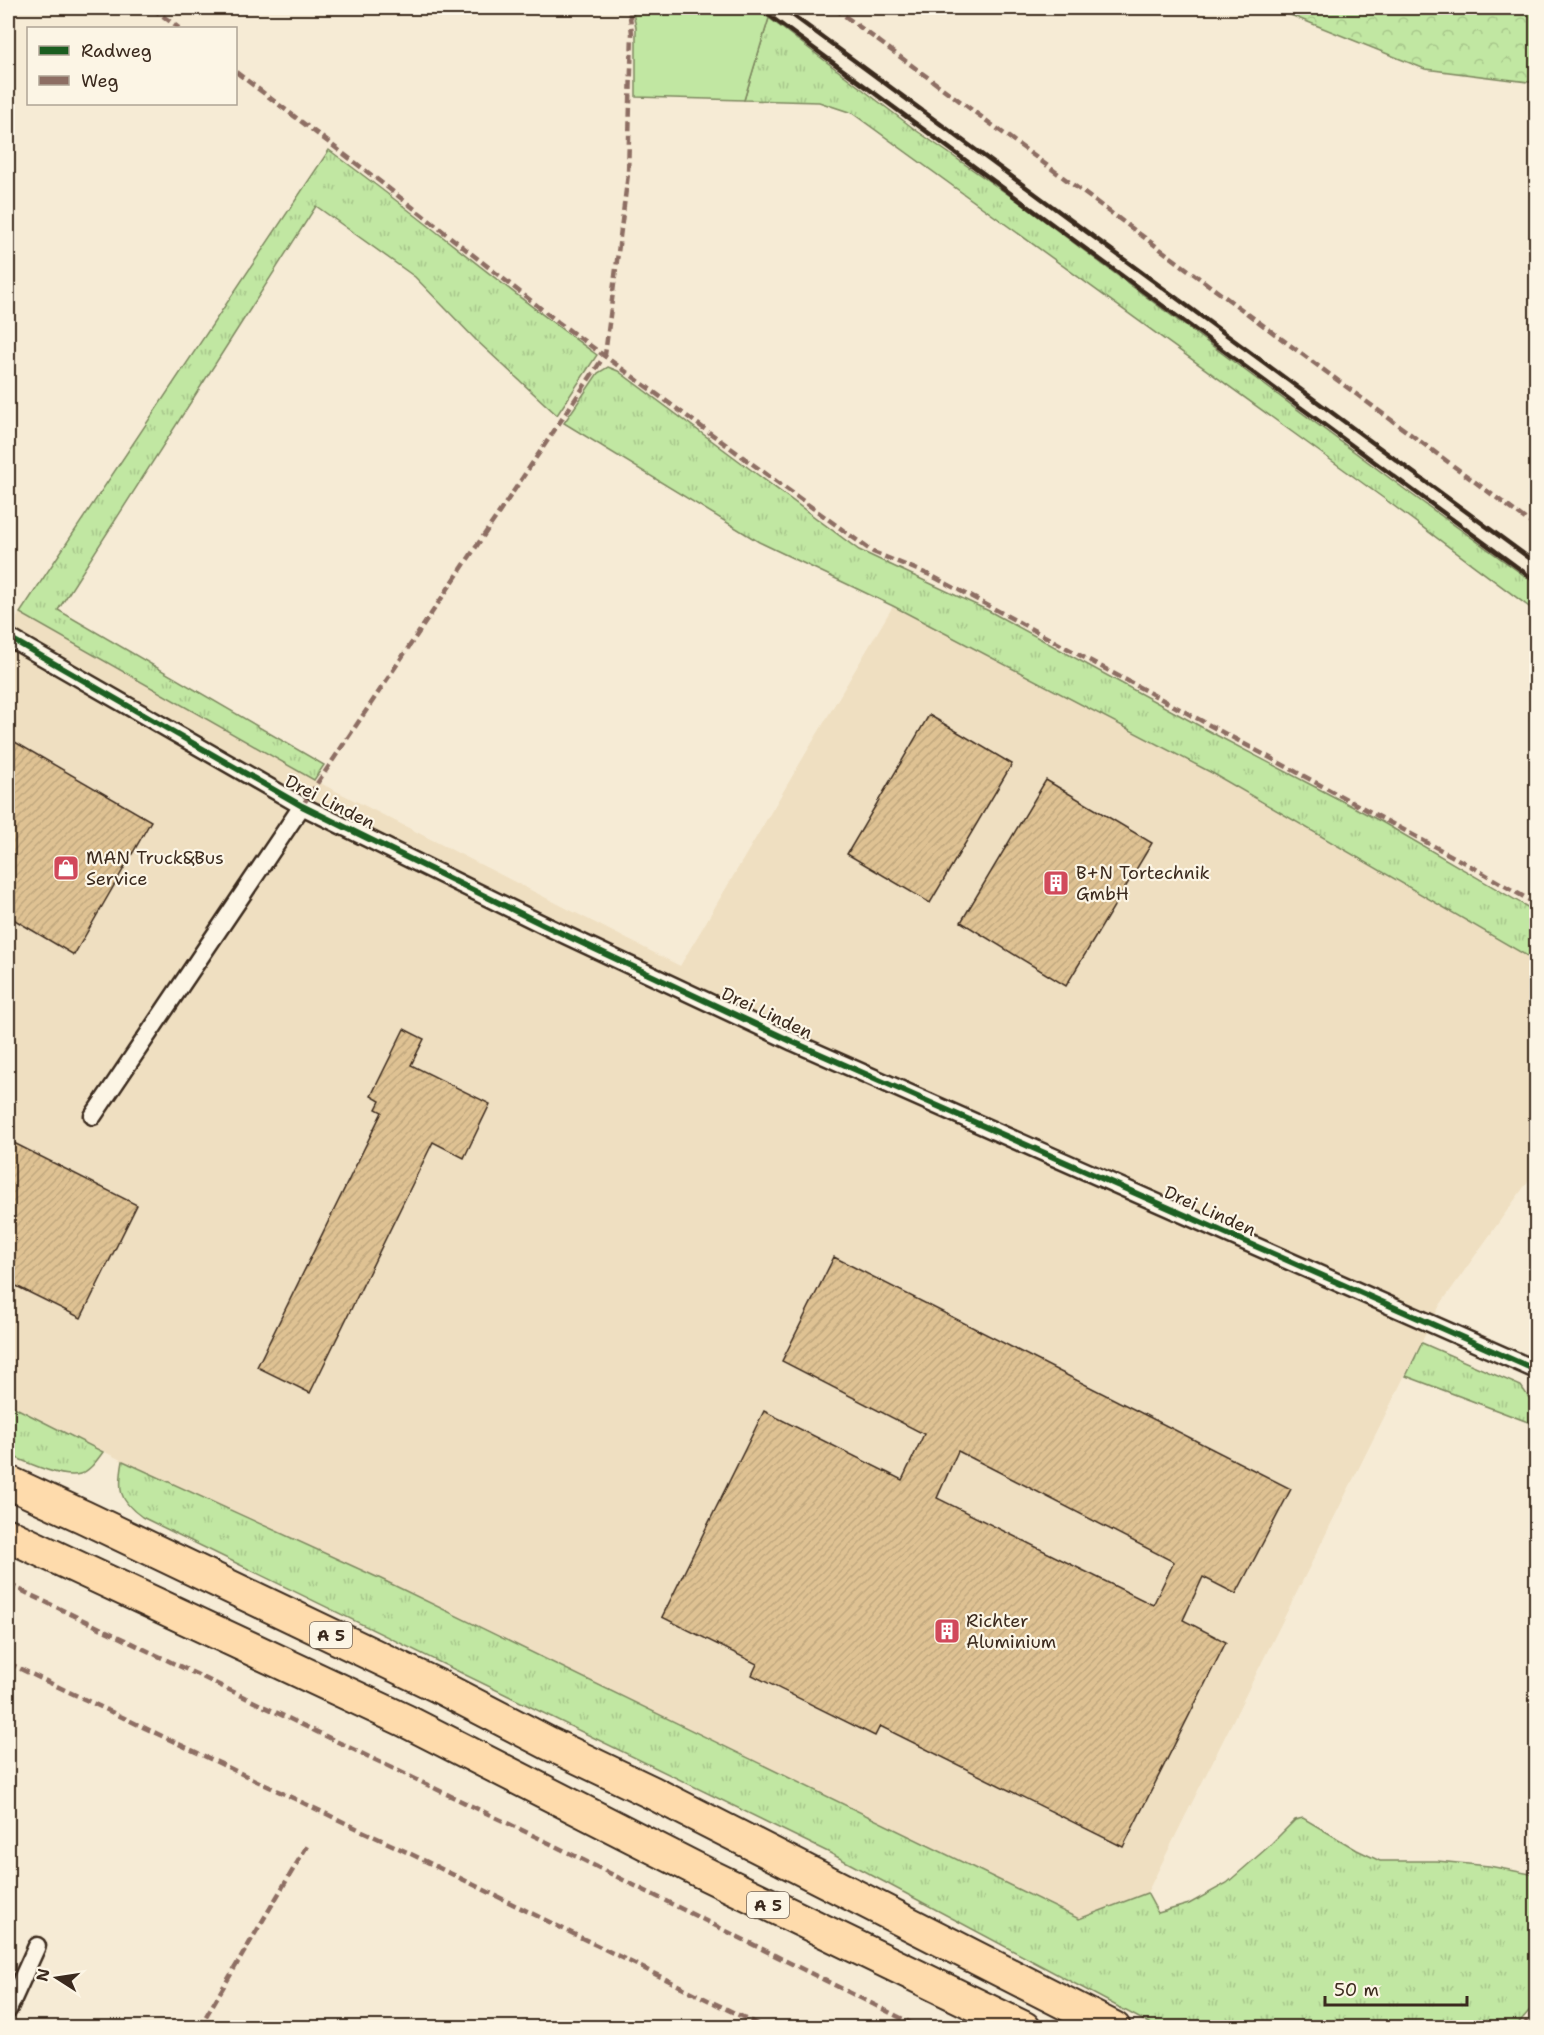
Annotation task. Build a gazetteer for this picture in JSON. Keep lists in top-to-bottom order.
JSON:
{
  "streets": {
    "highway": ["A 5"],
    "street": ["Drei Linden"]
  },
  "places": {
    "shop": ["MAN Truck&Bus Service"],
    "building": ["B+N Tortechnik GmbH", "Richter Aluminium"]
  },
  "legend": ["Radweg", "Weg"],
  "scale_bar": "50 m",
  "north": "left"
}
